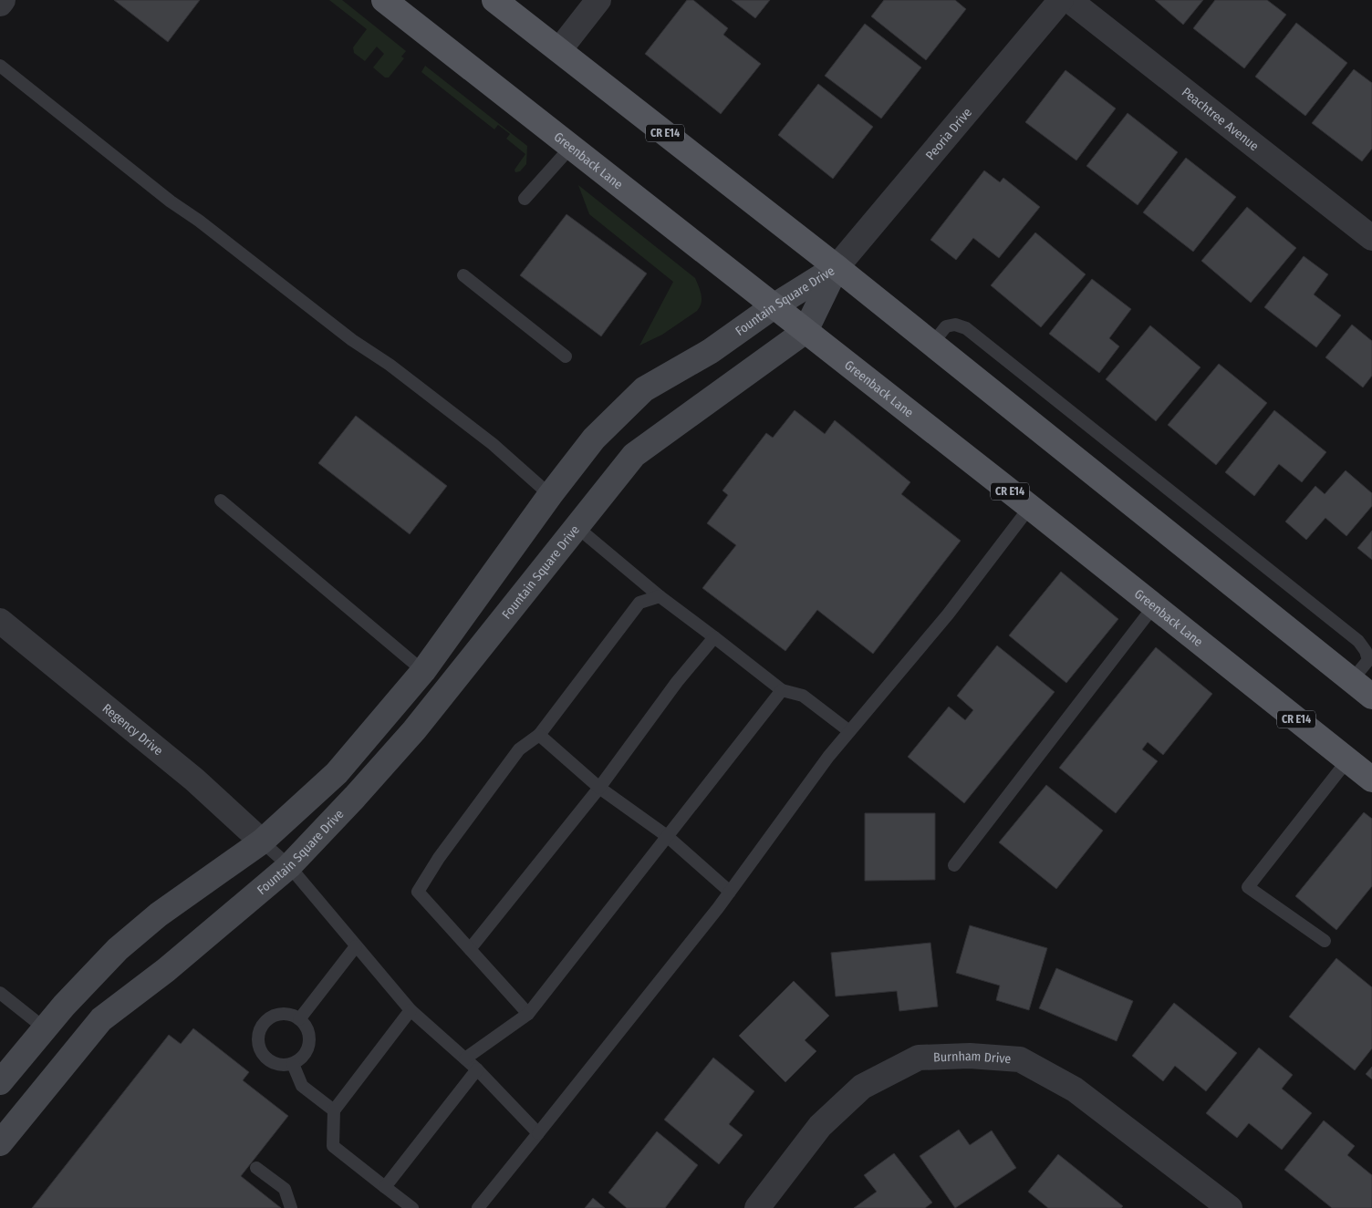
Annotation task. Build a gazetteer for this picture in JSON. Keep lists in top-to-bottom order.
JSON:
{
  "streets": {
    "main road": ["CR E14", "Greenback Lane"],
    "street": [
      "Peachtree Avenue",
      "Peoria Drive",
      "Fountain Square Drive",
      "Regency Drive",
      "Burnham Drive"
    ]
  },
  "crossings": [
    ["CR E14", "Peoria Drive"],
    ["CR E14", "Fountain Square Drive"],
    ["Peoria Drive", "Fountain Square Drive"],
    ["Greenback Lane", "Fountain Square Drive"],
    ["Fountain Square Drive", "Regency Drive"]
  ]
}
